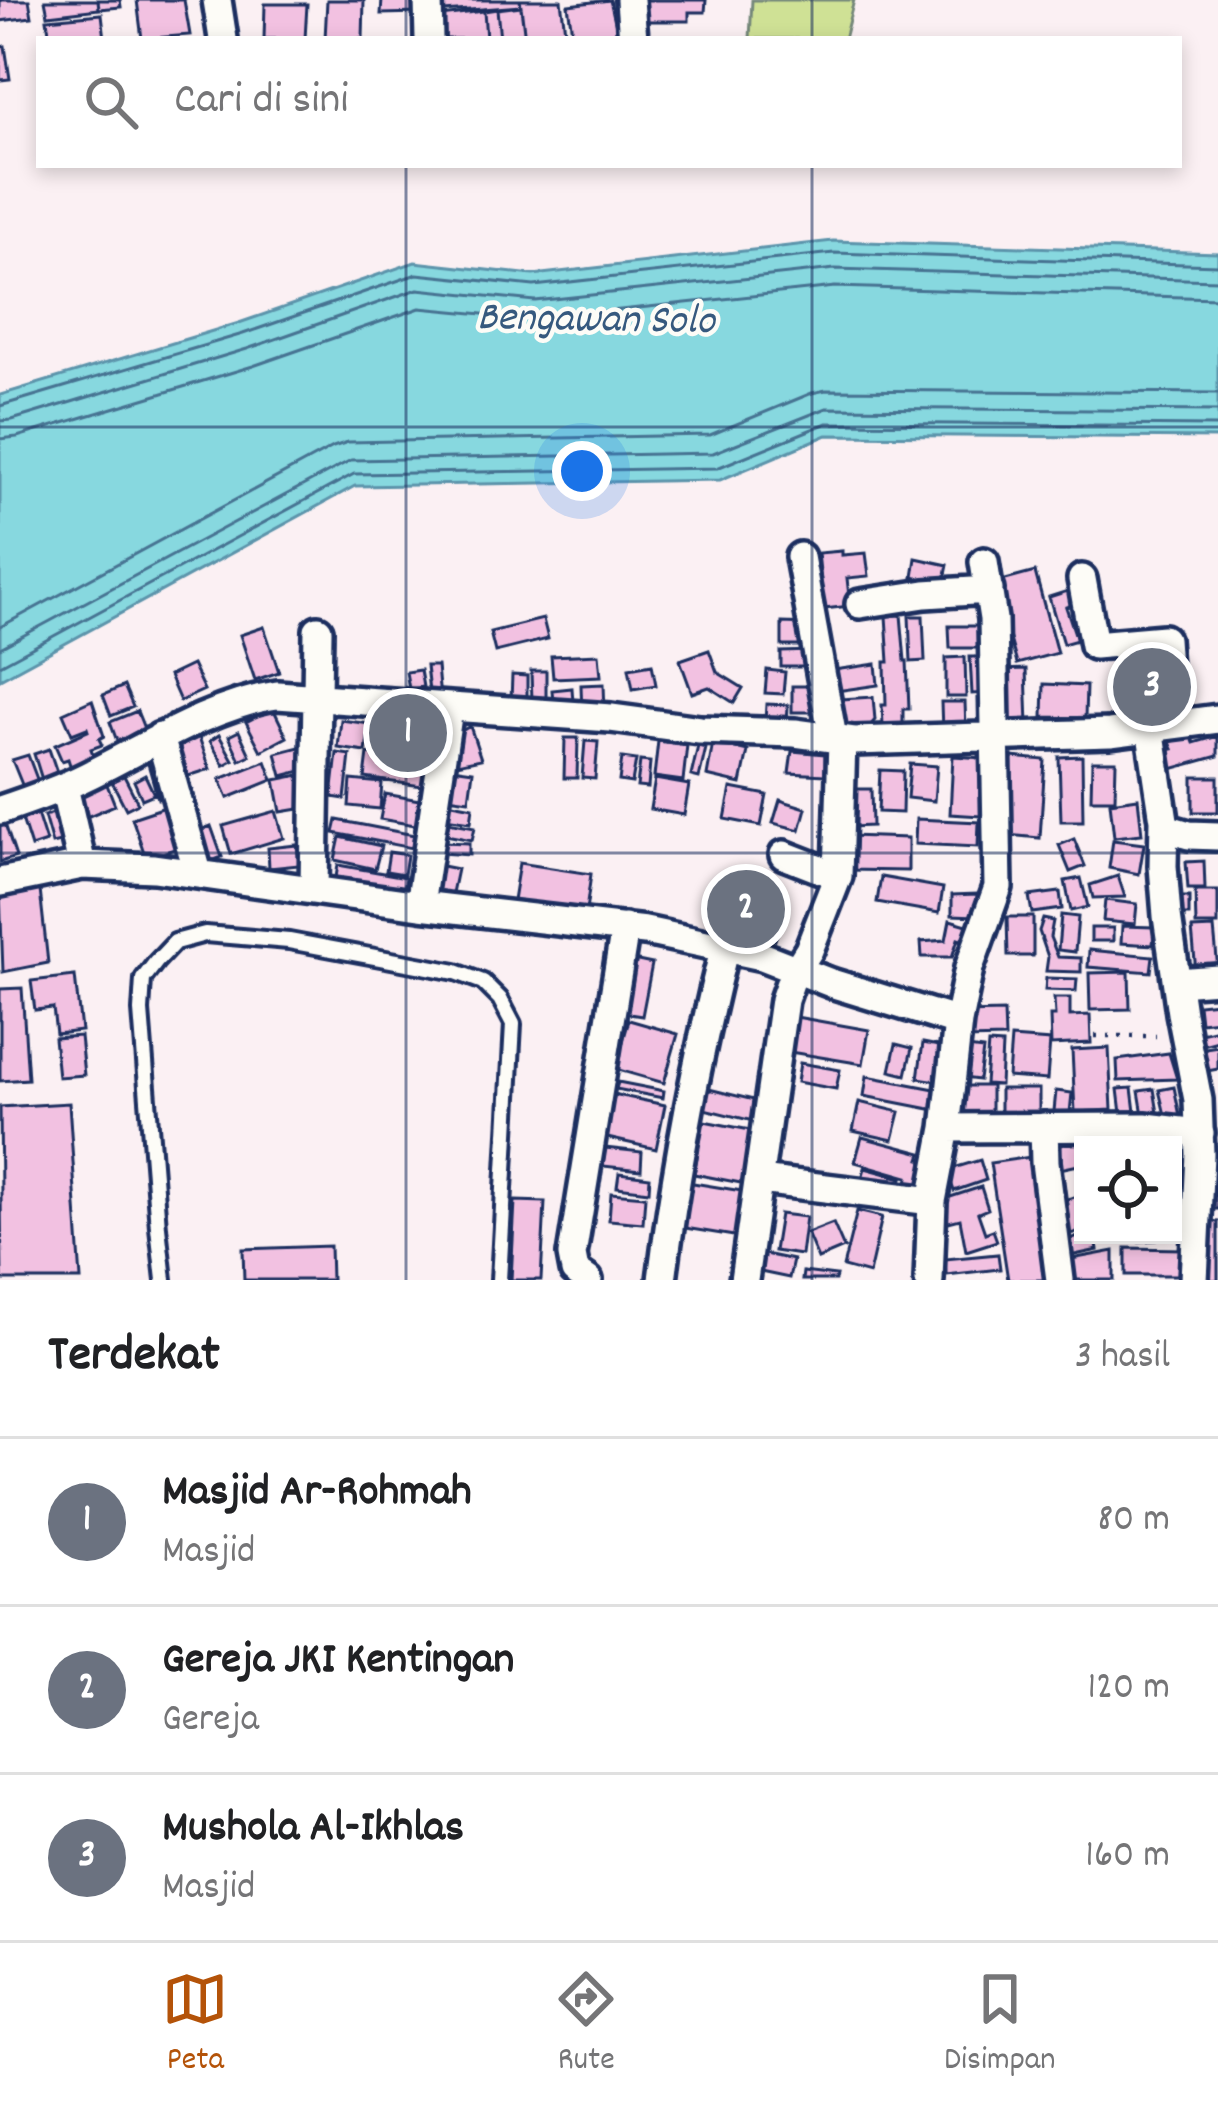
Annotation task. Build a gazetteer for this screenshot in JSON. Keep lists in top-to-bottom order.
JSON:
{
  "water": ["Bengawan Solo"],
  "page": {
    "search": "Cari di sini",
    "pins": ["3", "1", "2"],
    "heading": ["Terdekat", "3 hasil"],
    "list": [
      {
        "mark": "1",
        "name": "Masjid Ar-Rohmah",
        "note": "Masjid",
        "value": "80 m"
      },
      {
        "mark": "2",
        "name": "Gereja JKI Kentingan",
        "note": "Gereja",
        "value": "120 m"
      },
      {
        "mark": "3",
        "name": "Mushola Al-Ikhlas",
        "note": "Masjid",
        "value": "160 m"
      }
    ],
    "nav": ["Peta", "Rute", "Disimpan"]
  }
}
